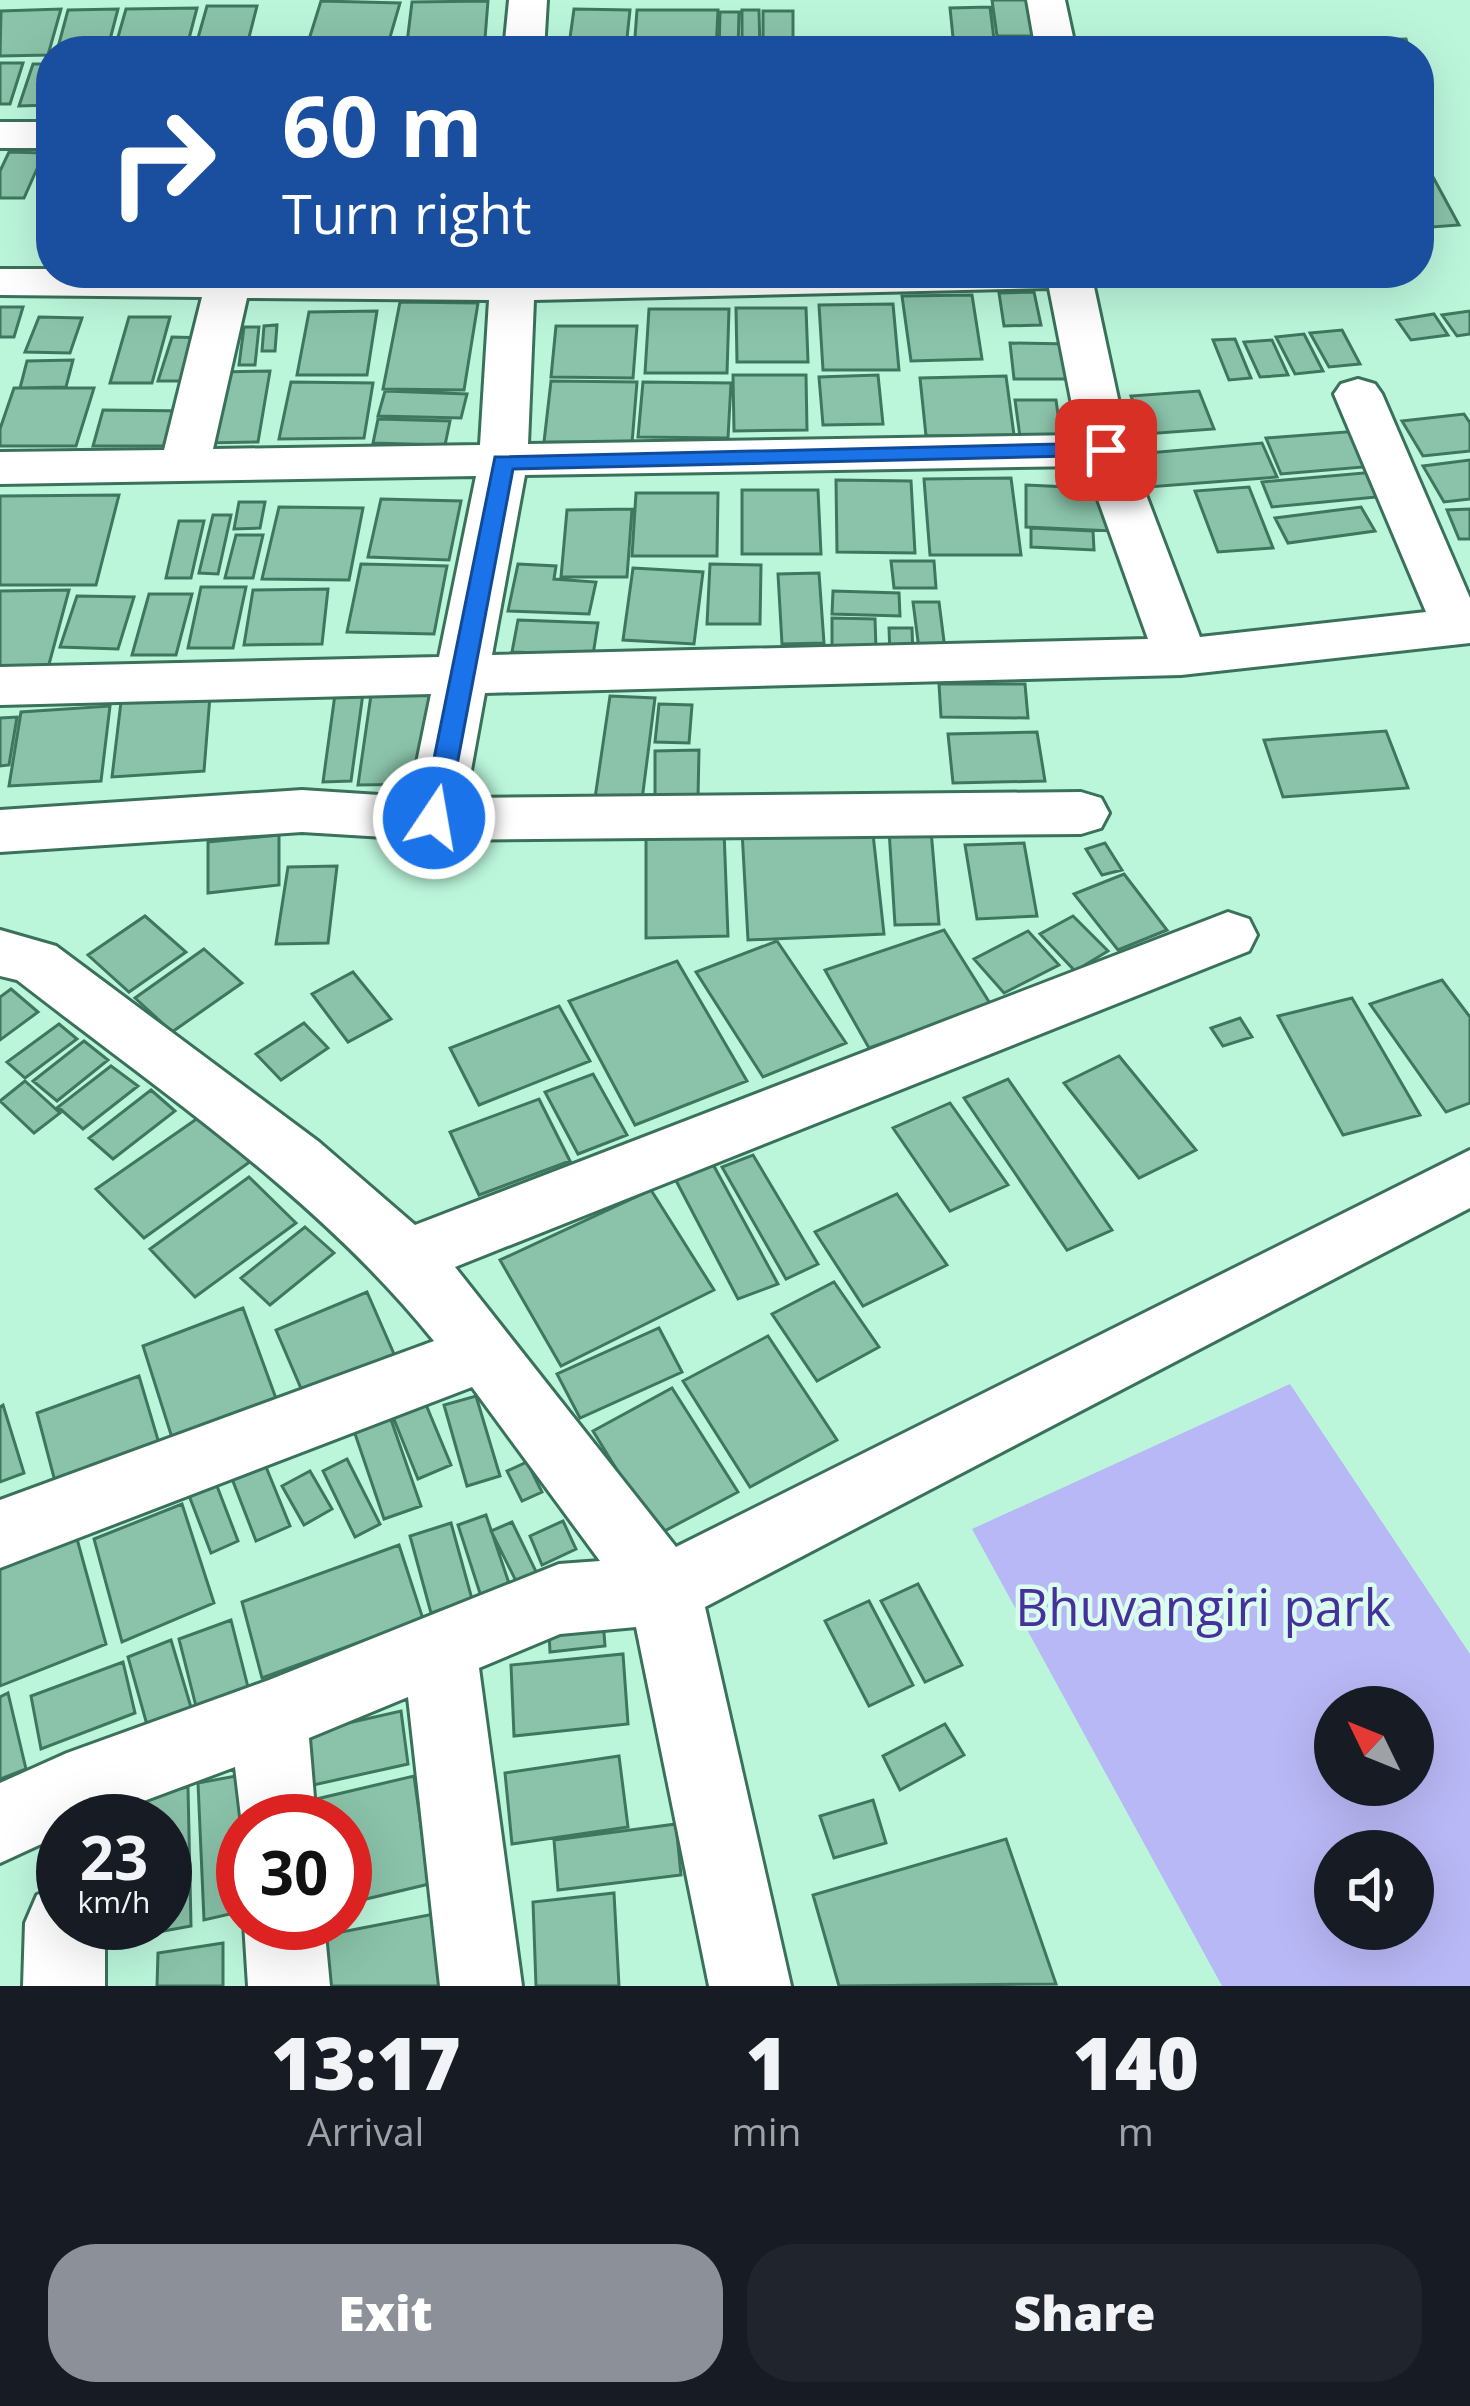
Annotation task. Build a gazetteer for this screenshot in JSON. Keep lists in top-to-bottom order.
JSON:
{
  "parks": ["Bhuvangiri park"],
  "north": "top left",
  "page": {
    "turn": ["60 m", "Turn right"],
    "speed": "23 km/h",
    "limit": "30",
    "eta": [
      "13:17",
      "Arrival",
      "1",
      "min",
      "140",
      "m"
    ],
    "buttons": ["Exit", "Share"]
  }
}
